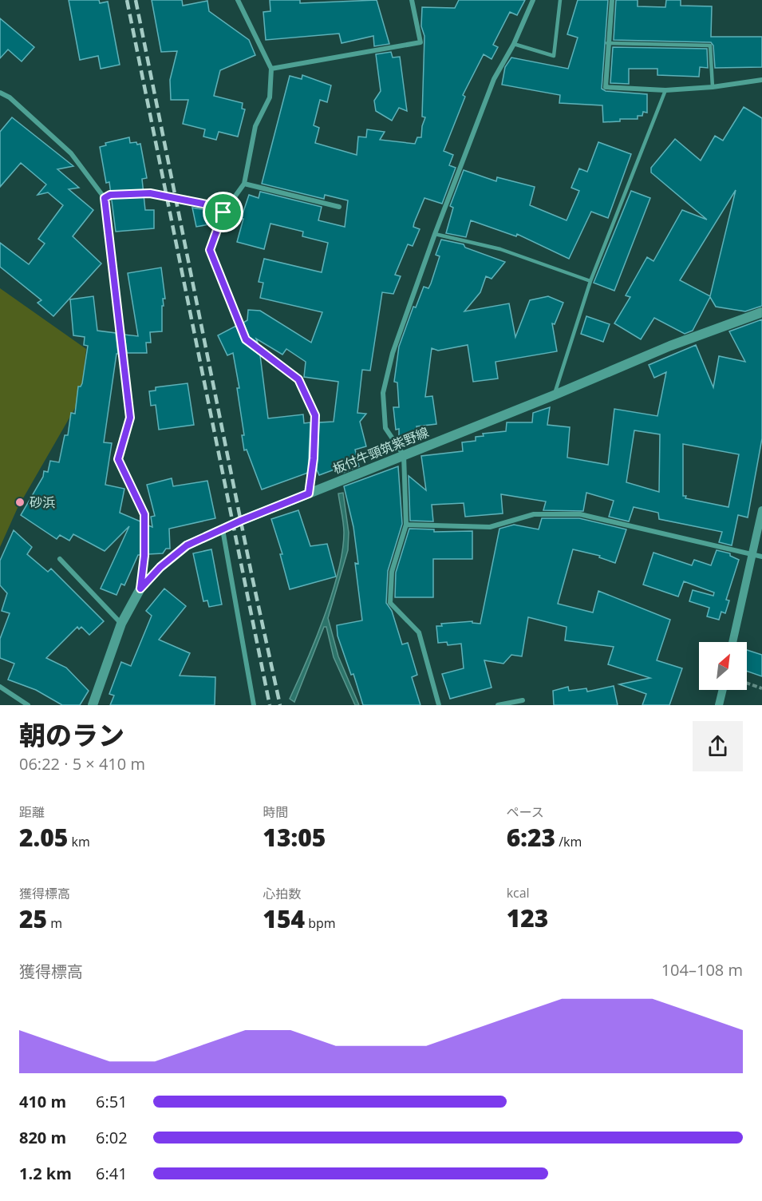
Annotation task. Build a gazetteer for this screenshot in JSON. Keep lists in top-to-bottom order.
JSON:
{
  "streets": {
    "main road": ["板付牛頸筑紫野線"]
  },
  "places": ["砂浜"],
  "north": "top right",
  "page": {
    "heading": ["朝のラン", "06:22 · 5 × 410 m"],
    "stats": [
      ["距離", "2.05 km"],
      ["時間", "13:05"],
      ["ペース", "6:23 /km"],
      ["獲得標高", "25 m"],
      ["心拍数", "154 bpm"],
      ["kcal", "123"]
    ],
    "chart": ["獲得標高", "104–108 m"],
    "list": [
      {
        "name": "410 m",
        "note": "6:51"
      },
      {
        "name": "820 m",
        "note": "6:02"
      },
      {
        "name": "1.2 km",
        "note": "6:41"
      }
    ]
  }
}
